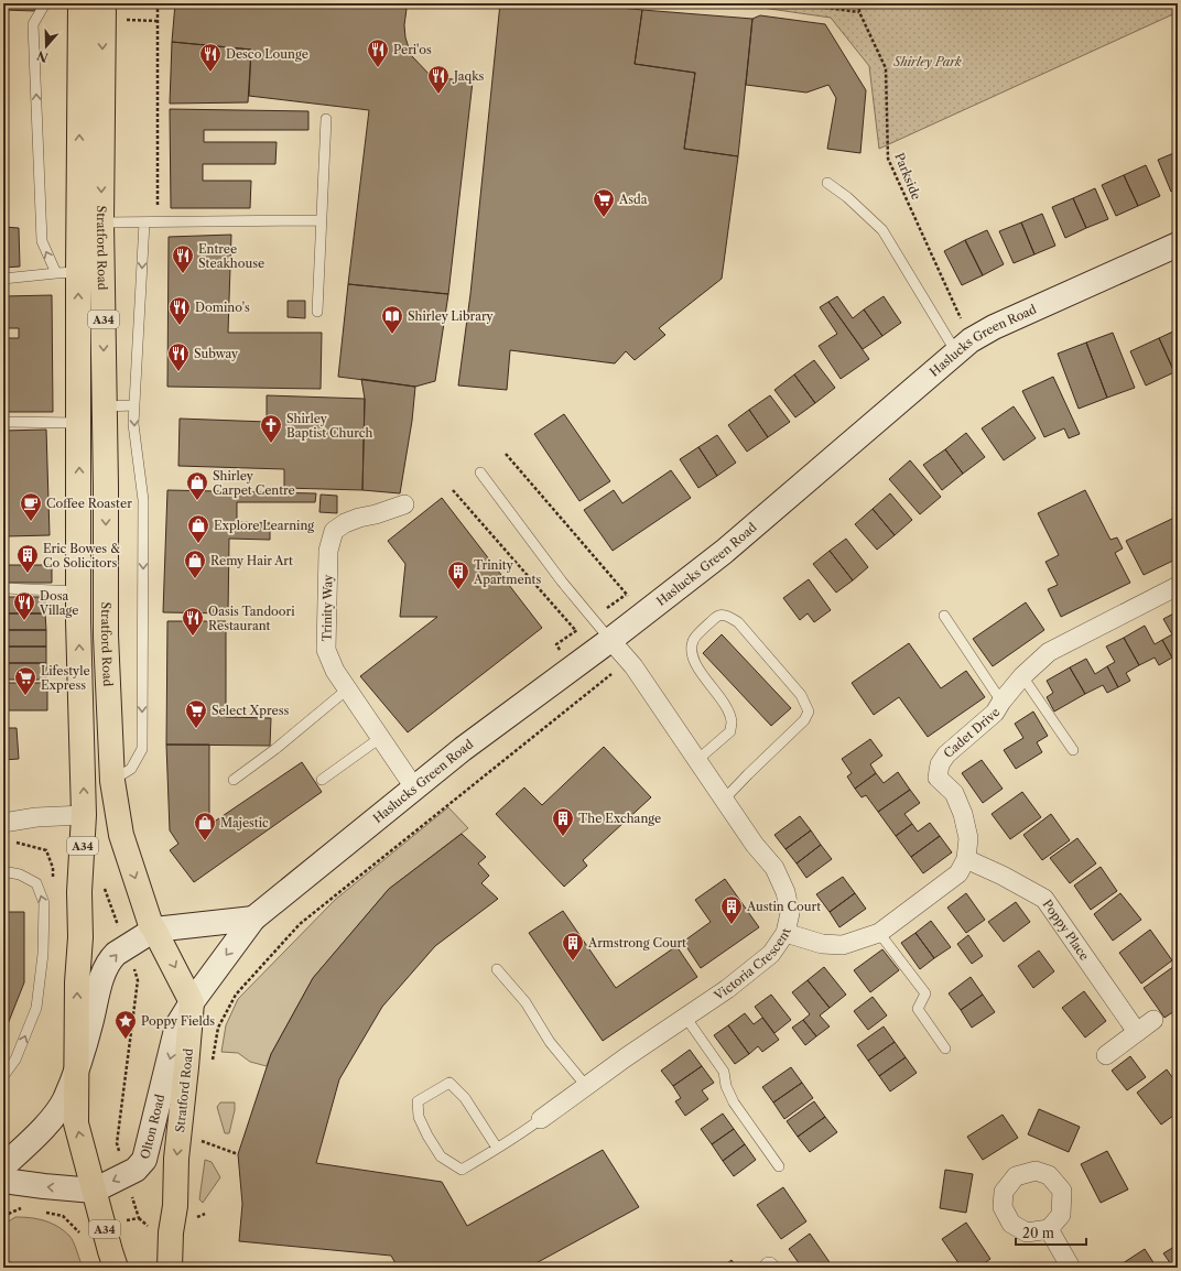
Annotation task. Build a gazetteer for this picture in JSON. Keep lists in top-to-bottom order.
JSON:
{
  "streets": {
    "highway": ["Stratford Road", "A34"],
    "street": [
      "Haslucks Green Road",
      "Trinity Way",
      "Cadet Drive",
      "Poppy Place",
      "Victoria Crescent",
      "Olton Road"
    ],
    "path": ["Parkside"]
  },
  "crossings": [
    ["Parkside", "Haslucks Green Road"],
    ["Stratford Road", "Haslucks Green Road"],
    ["Stratford Road", "Olton Road"],
    ["Haslucks Green Road", "Trinity Way"],
    ["Haslucks Green Road", "Victoria Crescent"],
    ["Haslucks Green Road", "Olton Road"],
    ["Cadet Drive", "Poppy Place"],
    ["Cadet Drive", "Victoria Crescent"]
  ],
  "parks": ["Shirley Park"],
  "places": {
    "restaurant": [
      "Peri'os",
      "Desco Lounge",
      "Jaqks",
      "Entree Steakhouse",
      "Domino's",
      "Subway",
      "Dosa Village",
      "Oasis Tandoori Restaurant"
    ],
    "supermarket": ["Asda", "Lifestyle Express", "Select Xpress"],
    "library": ["Shirley Library"],
    "church": ["Shirley Baptist Church"],
    "shop": [
      "Shirley Carpet Centre",
      "Explore Learning",
      "Remy Hair Art",
      "Majestic"
    ],
    "cafe": ["Coffee Roaster"],
    "building": [
      "Eric Bowes & Co Solicitors",
      "Trinity Apartments",
      "The Exchange",
      "Austin Court",
      "Armstrong Court"
    ],
    "place": ["Poppy Fields"]
  },
  "scale_bar": "20 m",
  "north": "bottom"
}
